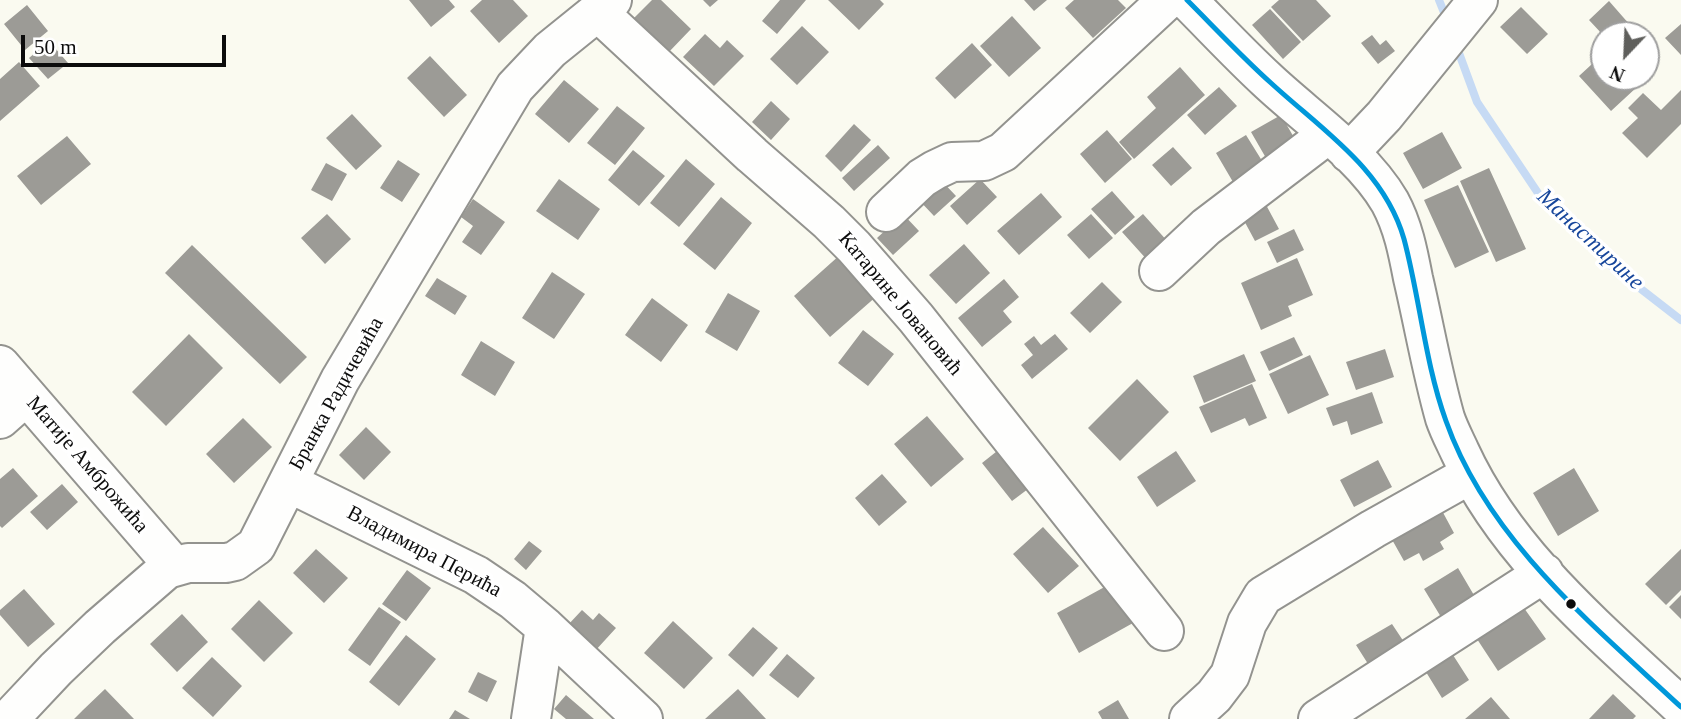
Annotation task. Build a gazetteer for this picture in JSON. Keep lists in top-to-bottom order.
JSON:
{
  "streets": {
    "street": [
      "Катарине Јовановић",
      "Бранка Радичевића",
      "Матије Амброжића",
      "Владимира Перића"
    ]
  },
  "crossings": [
    ["Катарине Јовановић", "Бранка Радичевића"],
    ["Бранка Радичевића", "Матије Амброжића"],
    ["Бранка Радичевића", "Владимира Перића"]
  ],
  "water": ["Манастирине"],
  "scale_bar": "50 m",
  "north": "bottom left"
}
